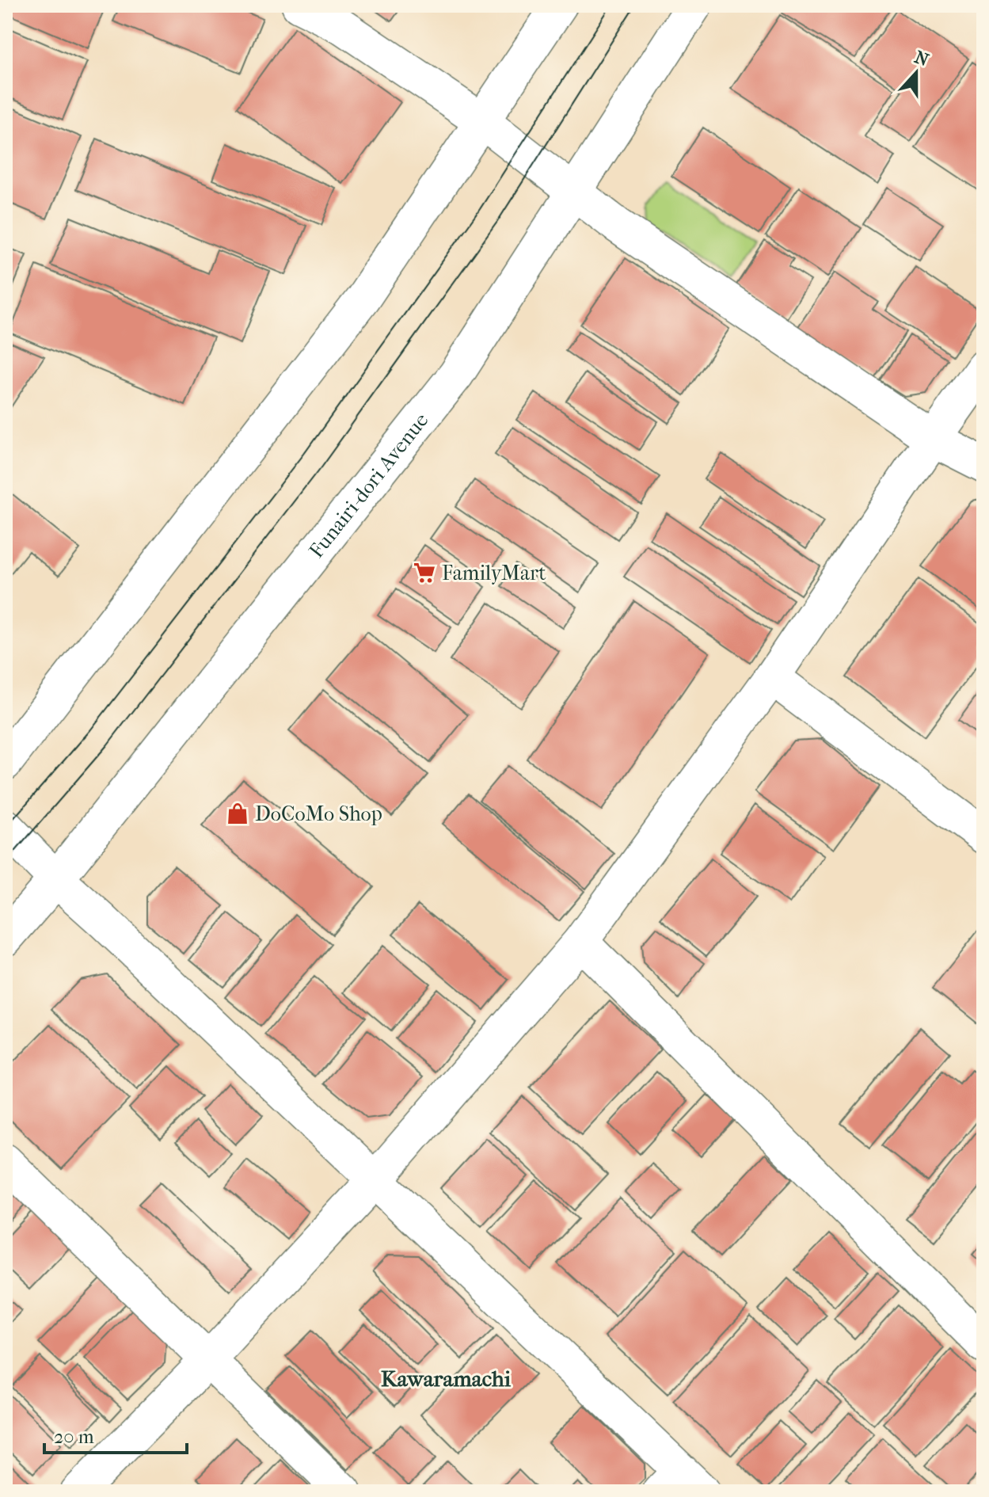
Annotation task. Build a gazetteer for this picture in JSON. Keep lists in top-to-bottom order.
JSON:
{
  "streets": {
    "street": ["Funairi-dori Avenue"]
  },
  "districts": ["Kawaramachi"],
  "places": {
    "supermarket": ["FamilyMart"],
    "shop": ["DoCoMo Shop"]
  },
  "scale_bar": "20 m",
  "north": "top"
}
